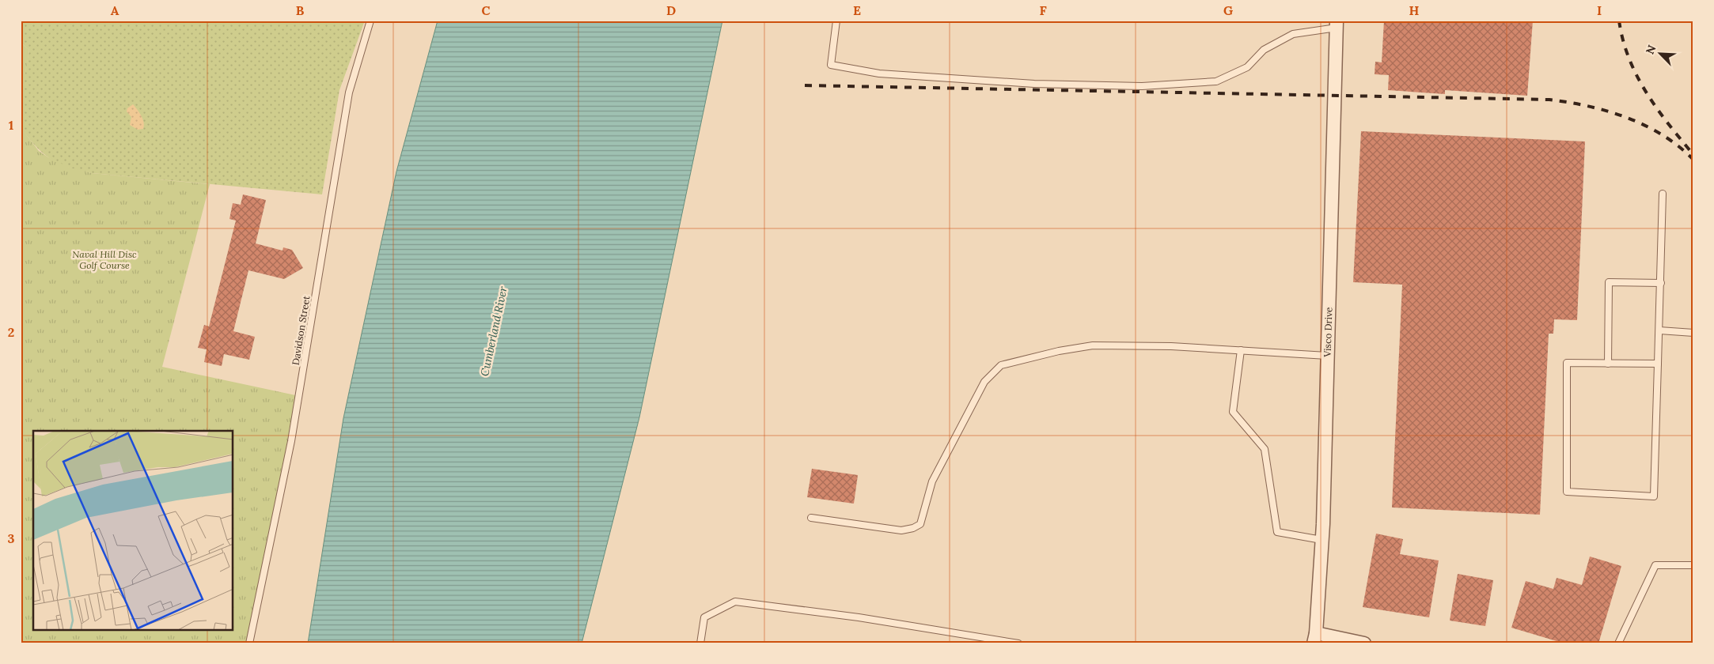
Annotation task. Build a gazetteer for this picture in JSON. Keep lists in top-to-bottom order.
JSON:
{
  "streets": {
    "street": ["Visco Drive"],
    "lane": ["Davidson Street"]
  },
  "water": ["Cumberland River"],
  "parks": ["Naval Hill Disc Golf Course"],
  "north": "top left",
  "grid": {
    "columns": [
      "A",
      "B",
      "C",
      "D",
      "E",
      "F",
      "G",
      "H",
      "I"
    ],
    "rows": ["1", "2", "3"]
  }
}
